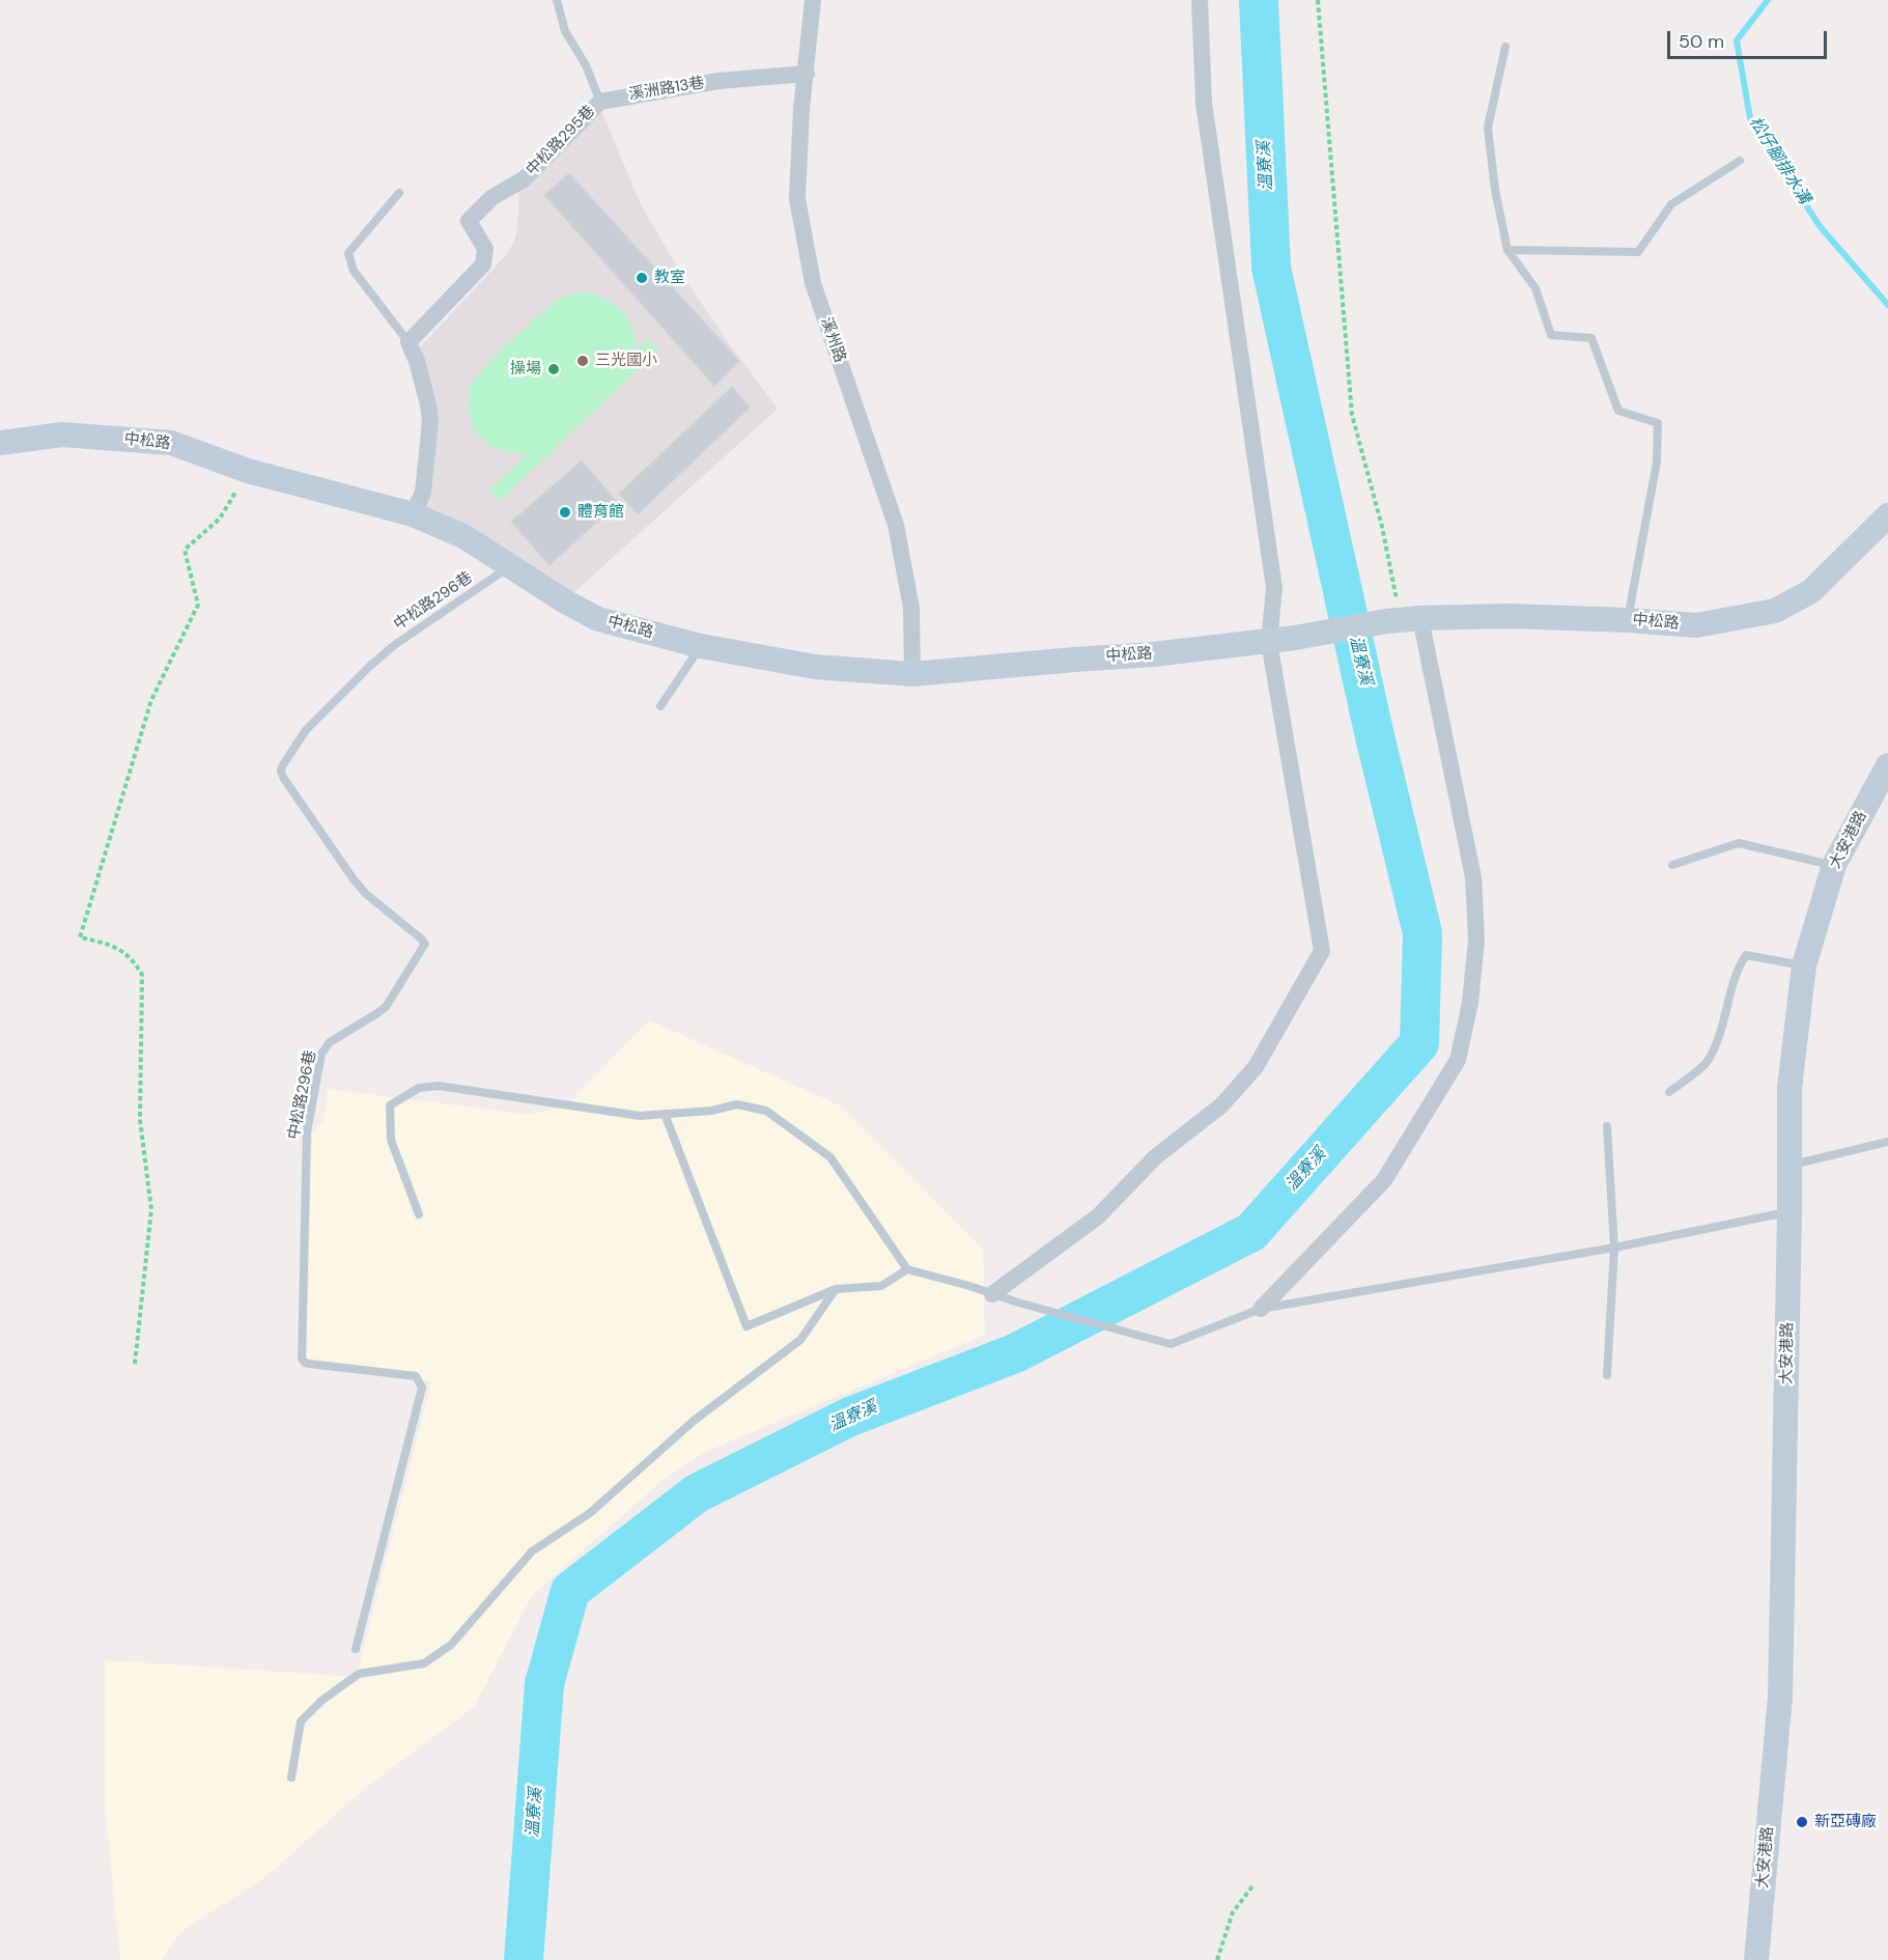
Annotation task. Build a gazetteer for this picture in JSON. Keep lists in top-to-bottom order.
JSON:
{
  "streets": {
    "street": [
      "溪洲路13巷",
      "中松路295巷",
      "溪州路",
      "中松路",
      "大安港路"
    ],
    "lane": ["中松路296巷"]
  },
  "crossings": [
    ["溪洲路13巷", "中松路295巷"],
    ["溪洲路13巷", "溪州路"],
    ["溪州路", "中松路"],
    ["中松路", "中松路296巷"]
  ],
  "water": ["松仔腳排水溝", "溫寮溪"],
  "places": [
    "教室",
    "三光國小",
    "操場",
    "體育館",
    "新亞磚廠"
  ],
  "scale_bar": "50 m"
}
